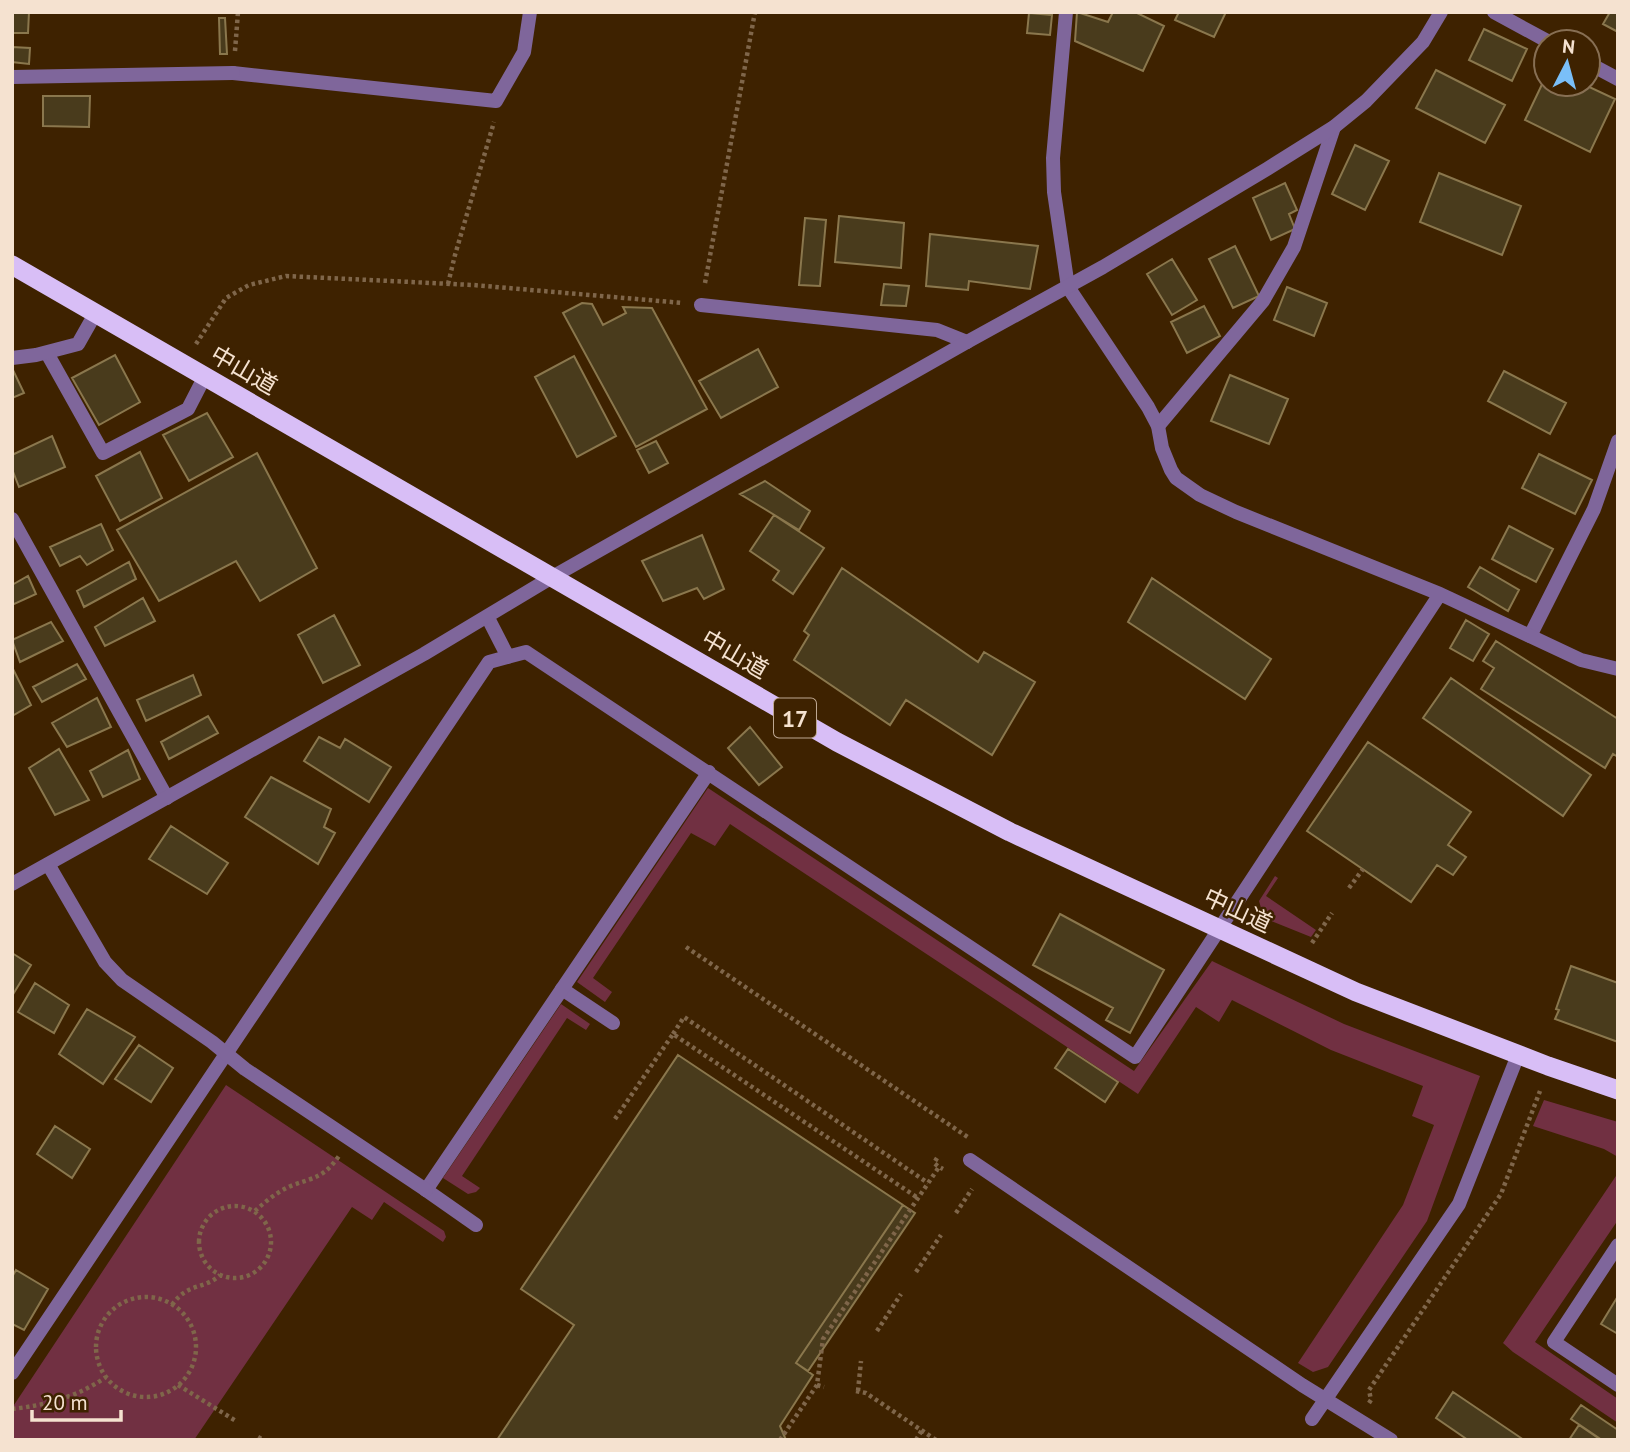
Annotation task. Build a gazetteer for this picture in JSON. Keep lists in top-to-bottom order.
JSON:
{
  "streets": {
    "highway": ["中山道", "17"]
  },
  "scale_bar": "20 m",
  "north": "top"
}
